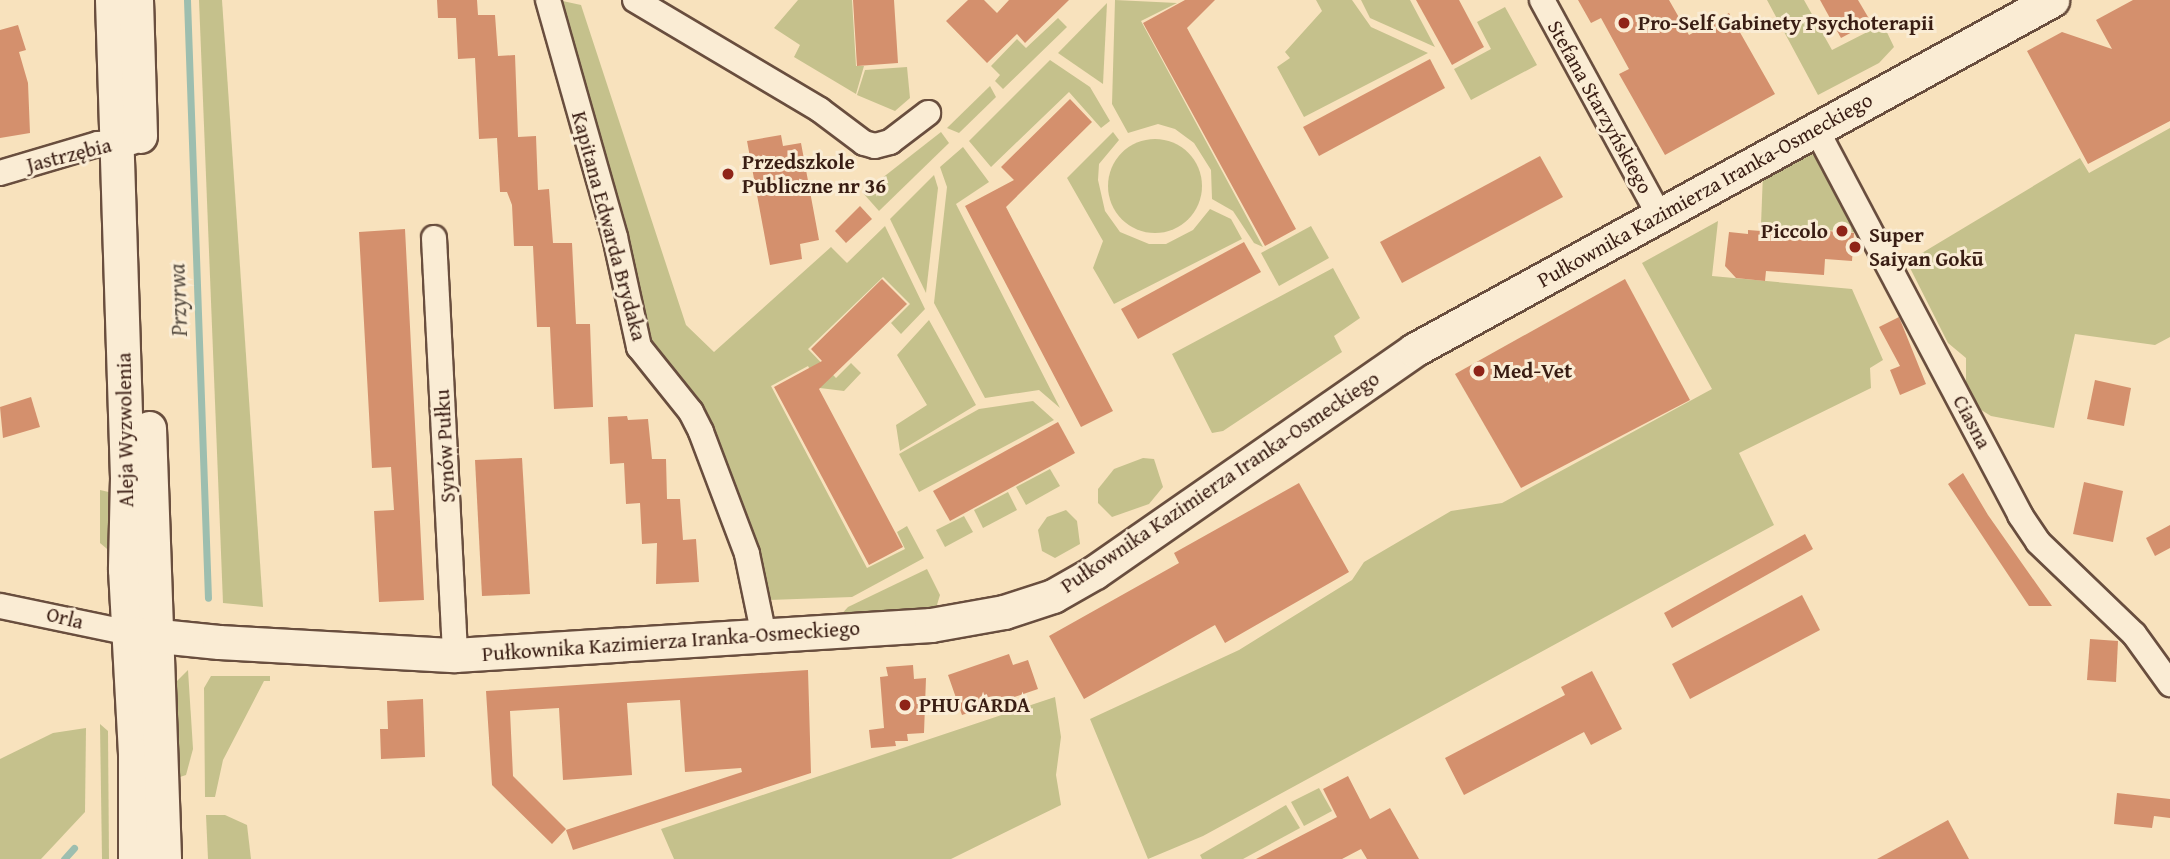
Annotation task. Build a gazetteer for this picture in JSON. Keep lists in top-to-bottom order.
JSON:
{
  "streets": {
    "street": [
      "Stefana Starzyńskiego",
      "Jastrzębia",
      "Pułkownika Kazimierza Iranka-Osmeckiego",
      "Kapitana Edwarda Brydaka",
      "Ciasna",
      "Aleja Wyzwolenia",
      "Synów Pułku",
      "Orla"
    ]
  },
  "crossings": [
    ["Stefana Starzyńskiego", "Pułkownika Kazimierza Iranka-Osmeckiego"],
    ["Jastrzębia", "Aleja Wyzwolenia"],
    ["Pułkownika Kazimierza Iranka-Osmeckiego", "Kapitana Edwarda Brydaka"],
    ["Pułkownika Kazimierza Iranka-Osmeckiego", "Ciasna"],
    ["Pułkownika Kazimierza Iranka-Osmeckiego", "Aleja Wyzwolenia"],
    ["Pułkownika Kazimierza Iranka-Osmeckiego", "Synów Pułku"],
    ["Pułkownika Kazimierza Iranka-Osmeckiego", "Orla"],
    ["Aleja Wyzwolenia", "Orla"]
  ],
  "water": ["Przyrwa"],
  "places": [
    "Pro-Self Gabinety Psychoterapii",
    "Przedszkole Publiczne nr 36",
    "Piccolo",
    "Super Saiyan Gokū",
    "Med-Vet",
    "PHU GARDA"
  ]
}
